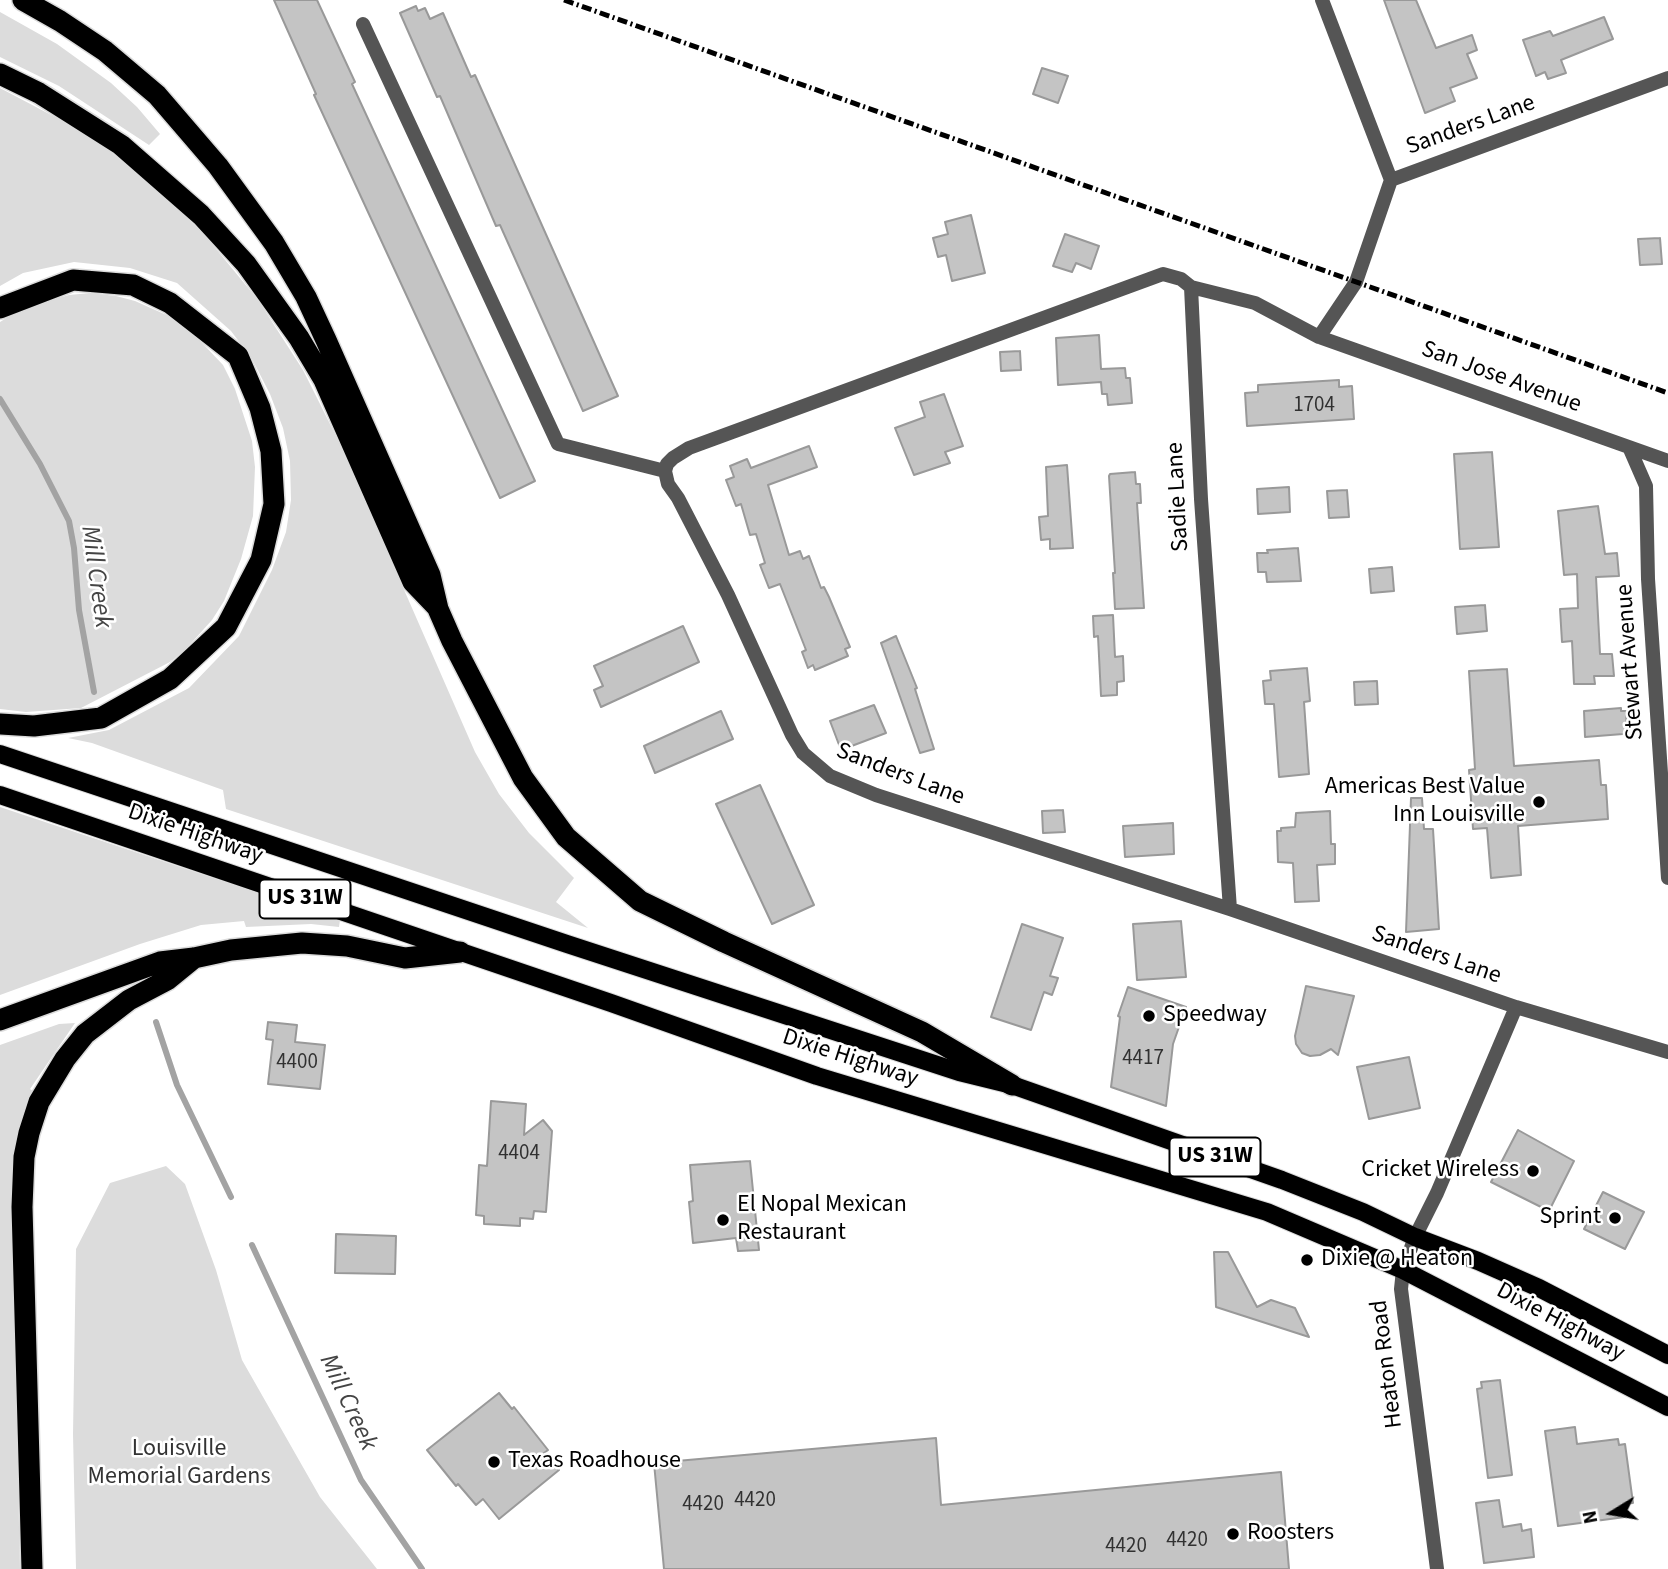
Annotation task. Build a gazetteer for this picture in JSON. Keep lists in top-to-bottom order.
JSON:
{
  "streets": {
    "main road": ["Dixie Highway", "US 31W"],
    "street": [
      "Sanders Lane",
      "San Jose Avenue",
      "Sadie Lane",
      "Stewart Avenue",
      "Heaton Road"
    ]
  },
  "crossings": [
    ["Sanders Lane", "San Jose Avenue"],
    ["Sanders Lane", "Sadie Lane"],
    ["Sanders Lane", "Heaton Road"],
    ["San Jose Avenue", "Stewart Avenue"],
    ["Dixie Highway", "Heaton Road"]
  ],
  "water": ["Mill Creek"],
  "parks": ["Louisville Memorial Gardens"],
  "places": [
    "Americas Best Value Inn Louisville",
    "Speedway",
    "Cricket Wireless",
    "Sprint",
    "El Nopal Mexican Restaurant",
    "Dixie @ Heaton",
    "Texas Roadhouse",
    "Roosters"
  ],
  "house_numbers": [
    "1704",
    "4417",
    "4400",
    "4404",
    "4420",
    "4420",
    "4420",
    "4420"
  ],
  "north": "left"
}
